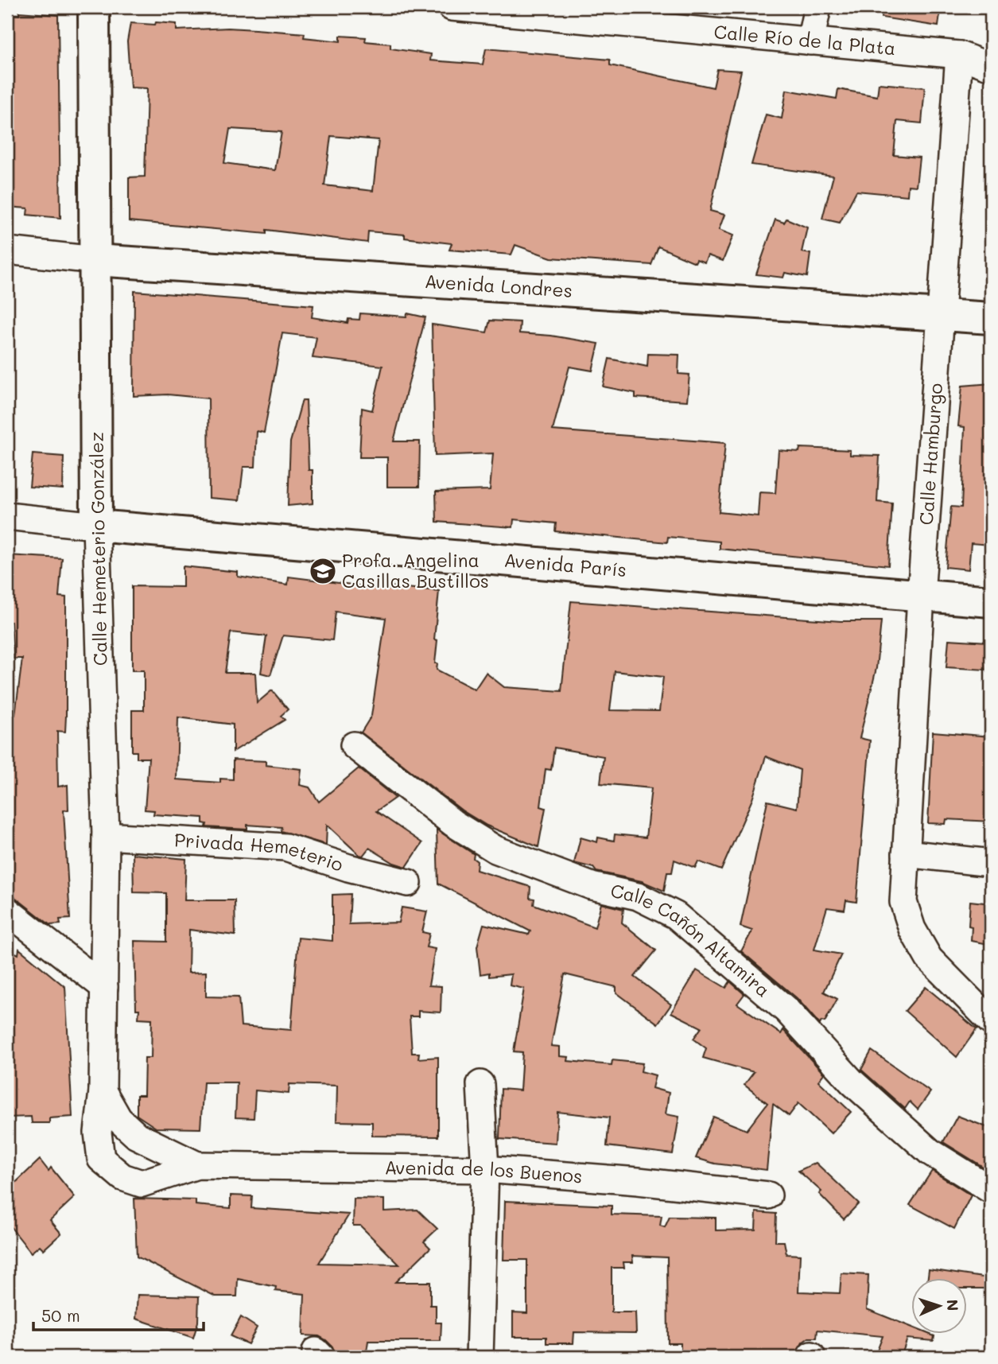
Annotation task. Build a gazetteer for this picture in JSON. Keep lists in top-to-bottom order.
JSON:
{
  "streets": {
    "main road": ["Avenida Londres", "Calle Hemeterio González", "Avenida París"],
    "street": [
      "Calle Río de la Plata",
      "Calle Hamburgo",
      "Privada Hemeterio",
      "Calle Cañón Altamira",
      "Avenida de los Buenos"
    ]
  },
  "crossings": [
    ["Calle Río de la Plata", "Calle Hamburgo"],
    ["Avenida Londres", "Calle Hamburgo"],
    ["Avenida Londres", "Calle Hemeterio González"],
    ["Calle Hamburgo", "Avenida París"],
    ["Calle Hemeterio González", "Avenida París"],
    ["Calle Hemeterio González", "Privada Hemeterio"],
    ["Calle Hemeterio González", "Avenida de los Buenos"]
  ],
  "places": {
    "school or university": ["Profa. Angelina Casillas Bustillos"]
  },
  "scale_bar": "50 m",
  "north": "right"
}
